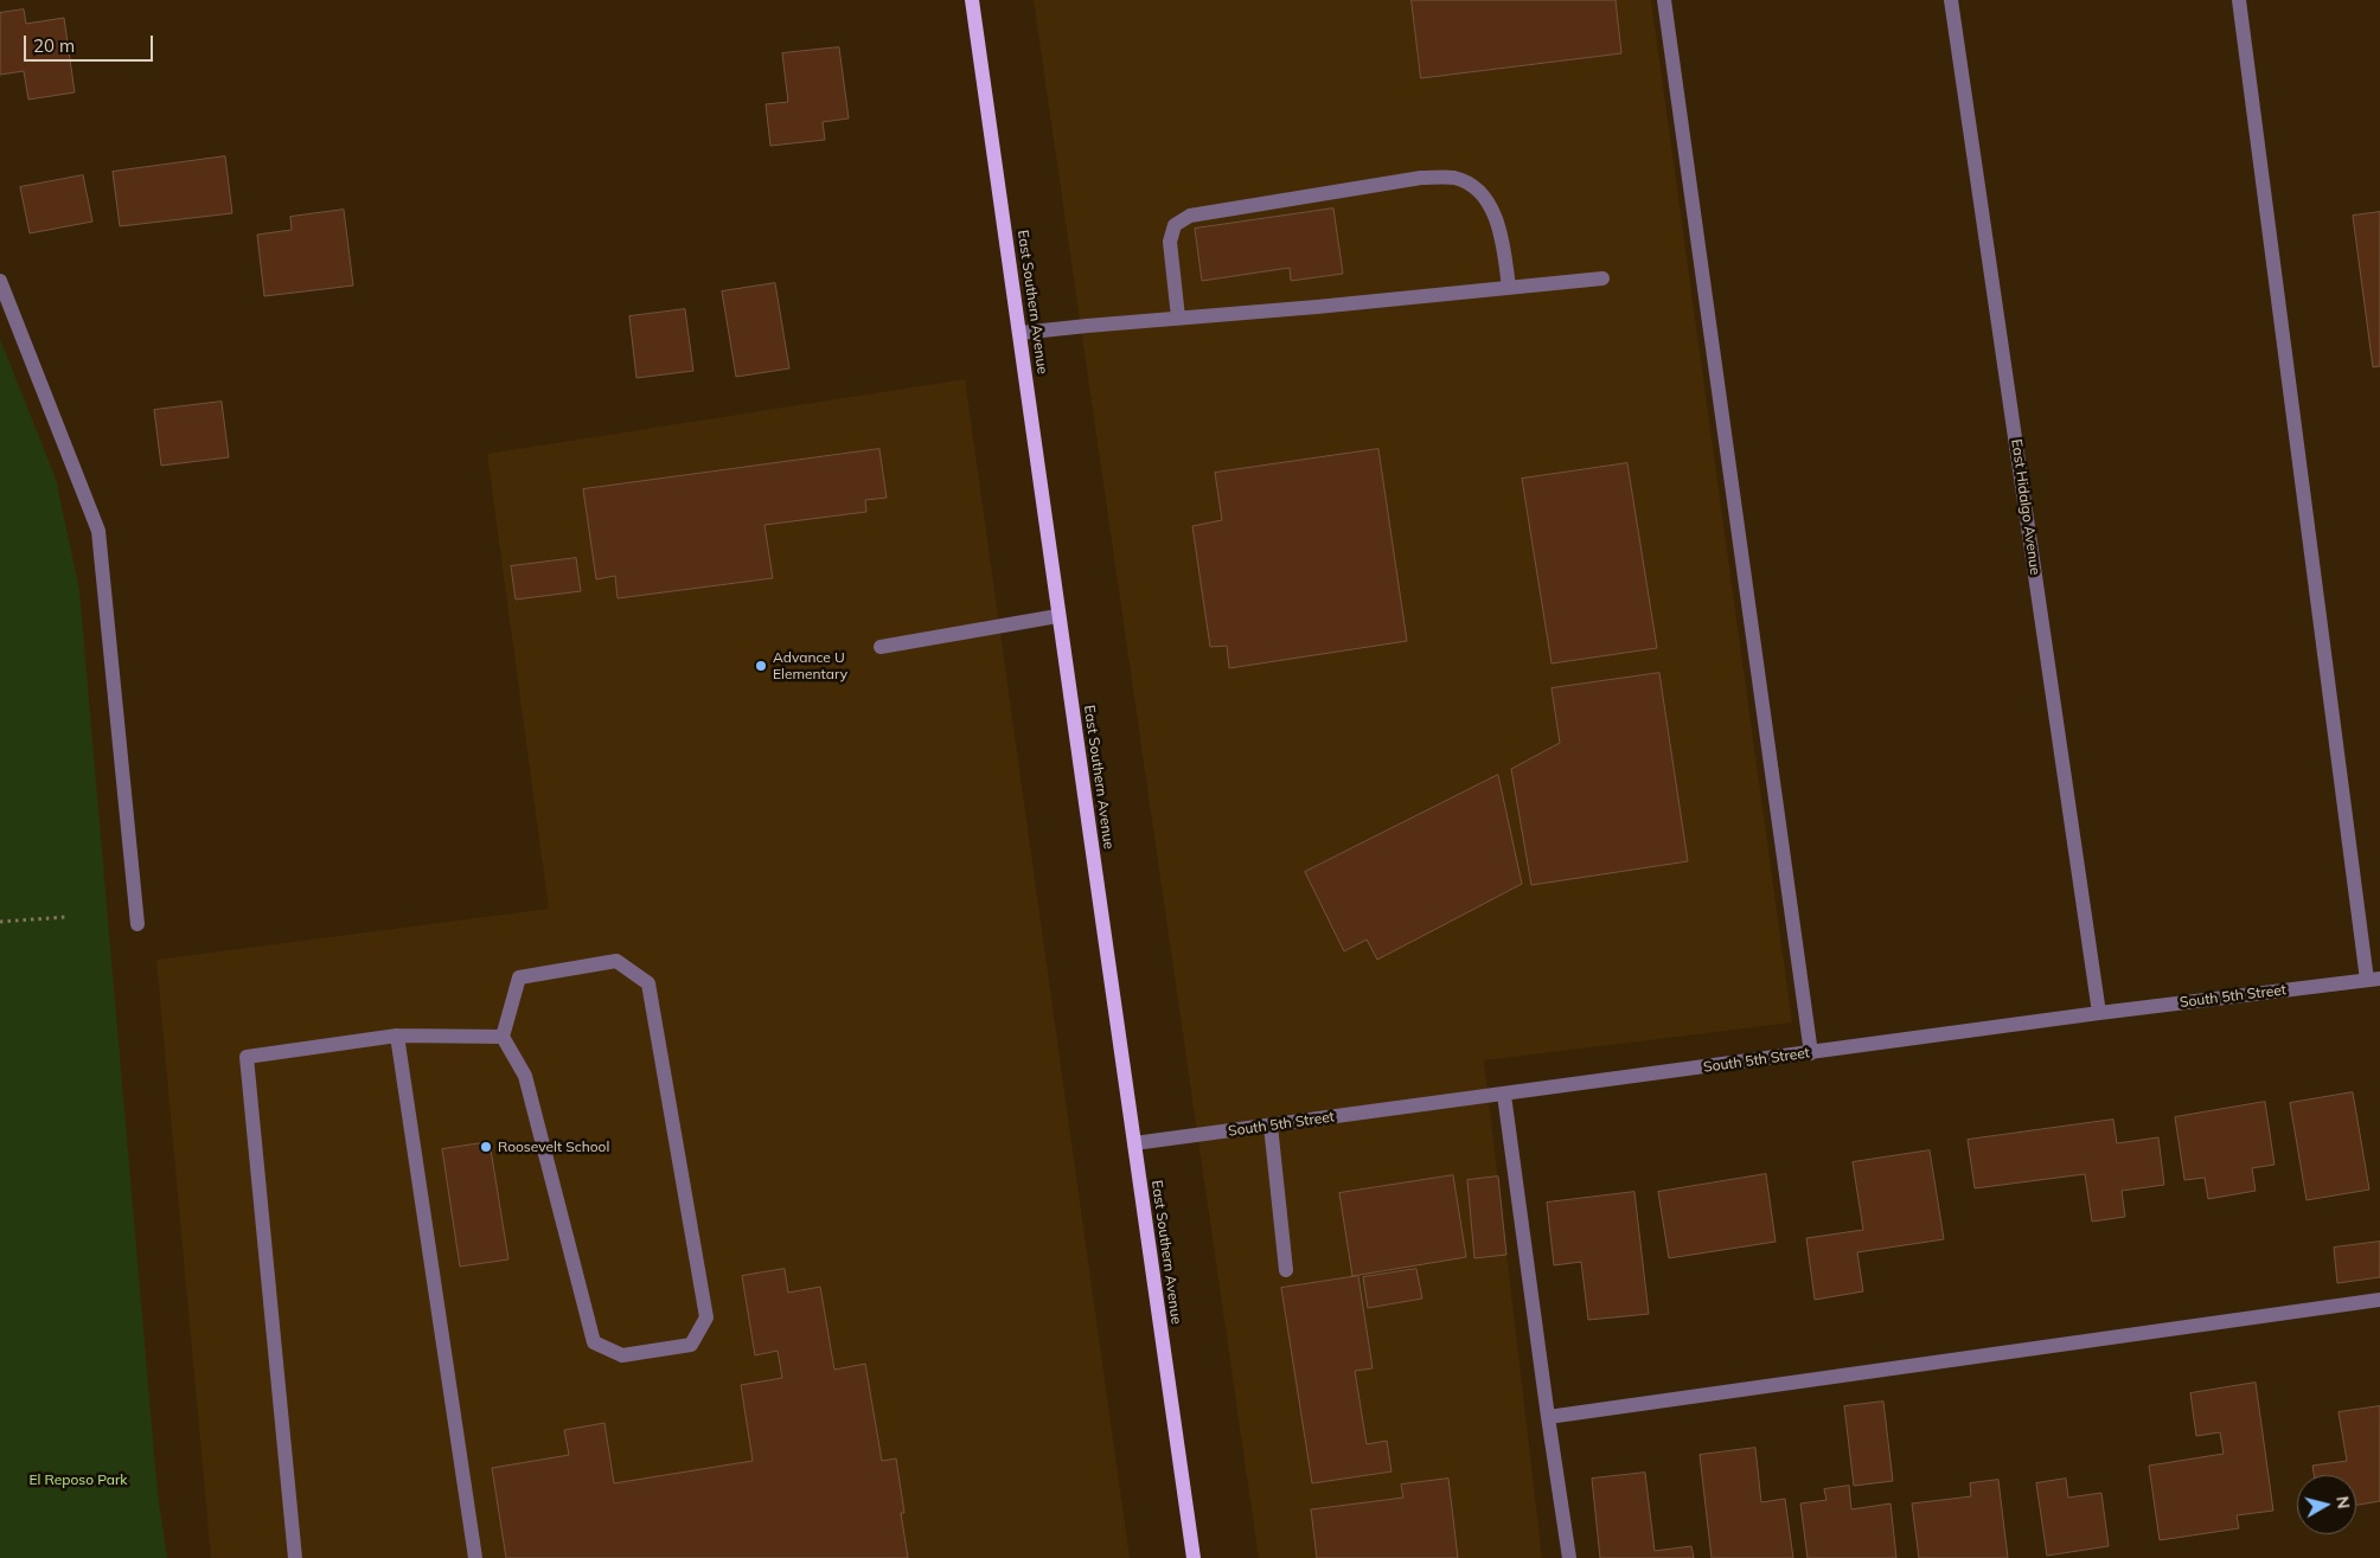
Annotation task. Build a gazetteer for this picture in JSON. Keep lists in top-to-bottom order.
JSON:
{
  "streets": {
    "main road": ["East Southern Avenue"],
    "street": ["East Hidalgo Avenue", "South 5th Street"]
  },
  "crossings": [
    ["East Southern Avenue", "South 5th Street"],
    ["East Hidalgo Avenue", "South 5th Street"]
  ],
  "parks": ["El Reposo Park"],
  "places": ["Advance U Elementary", "Roosevelt School"],
  "scale_bar": "20 m",
  "north": "right"
}
